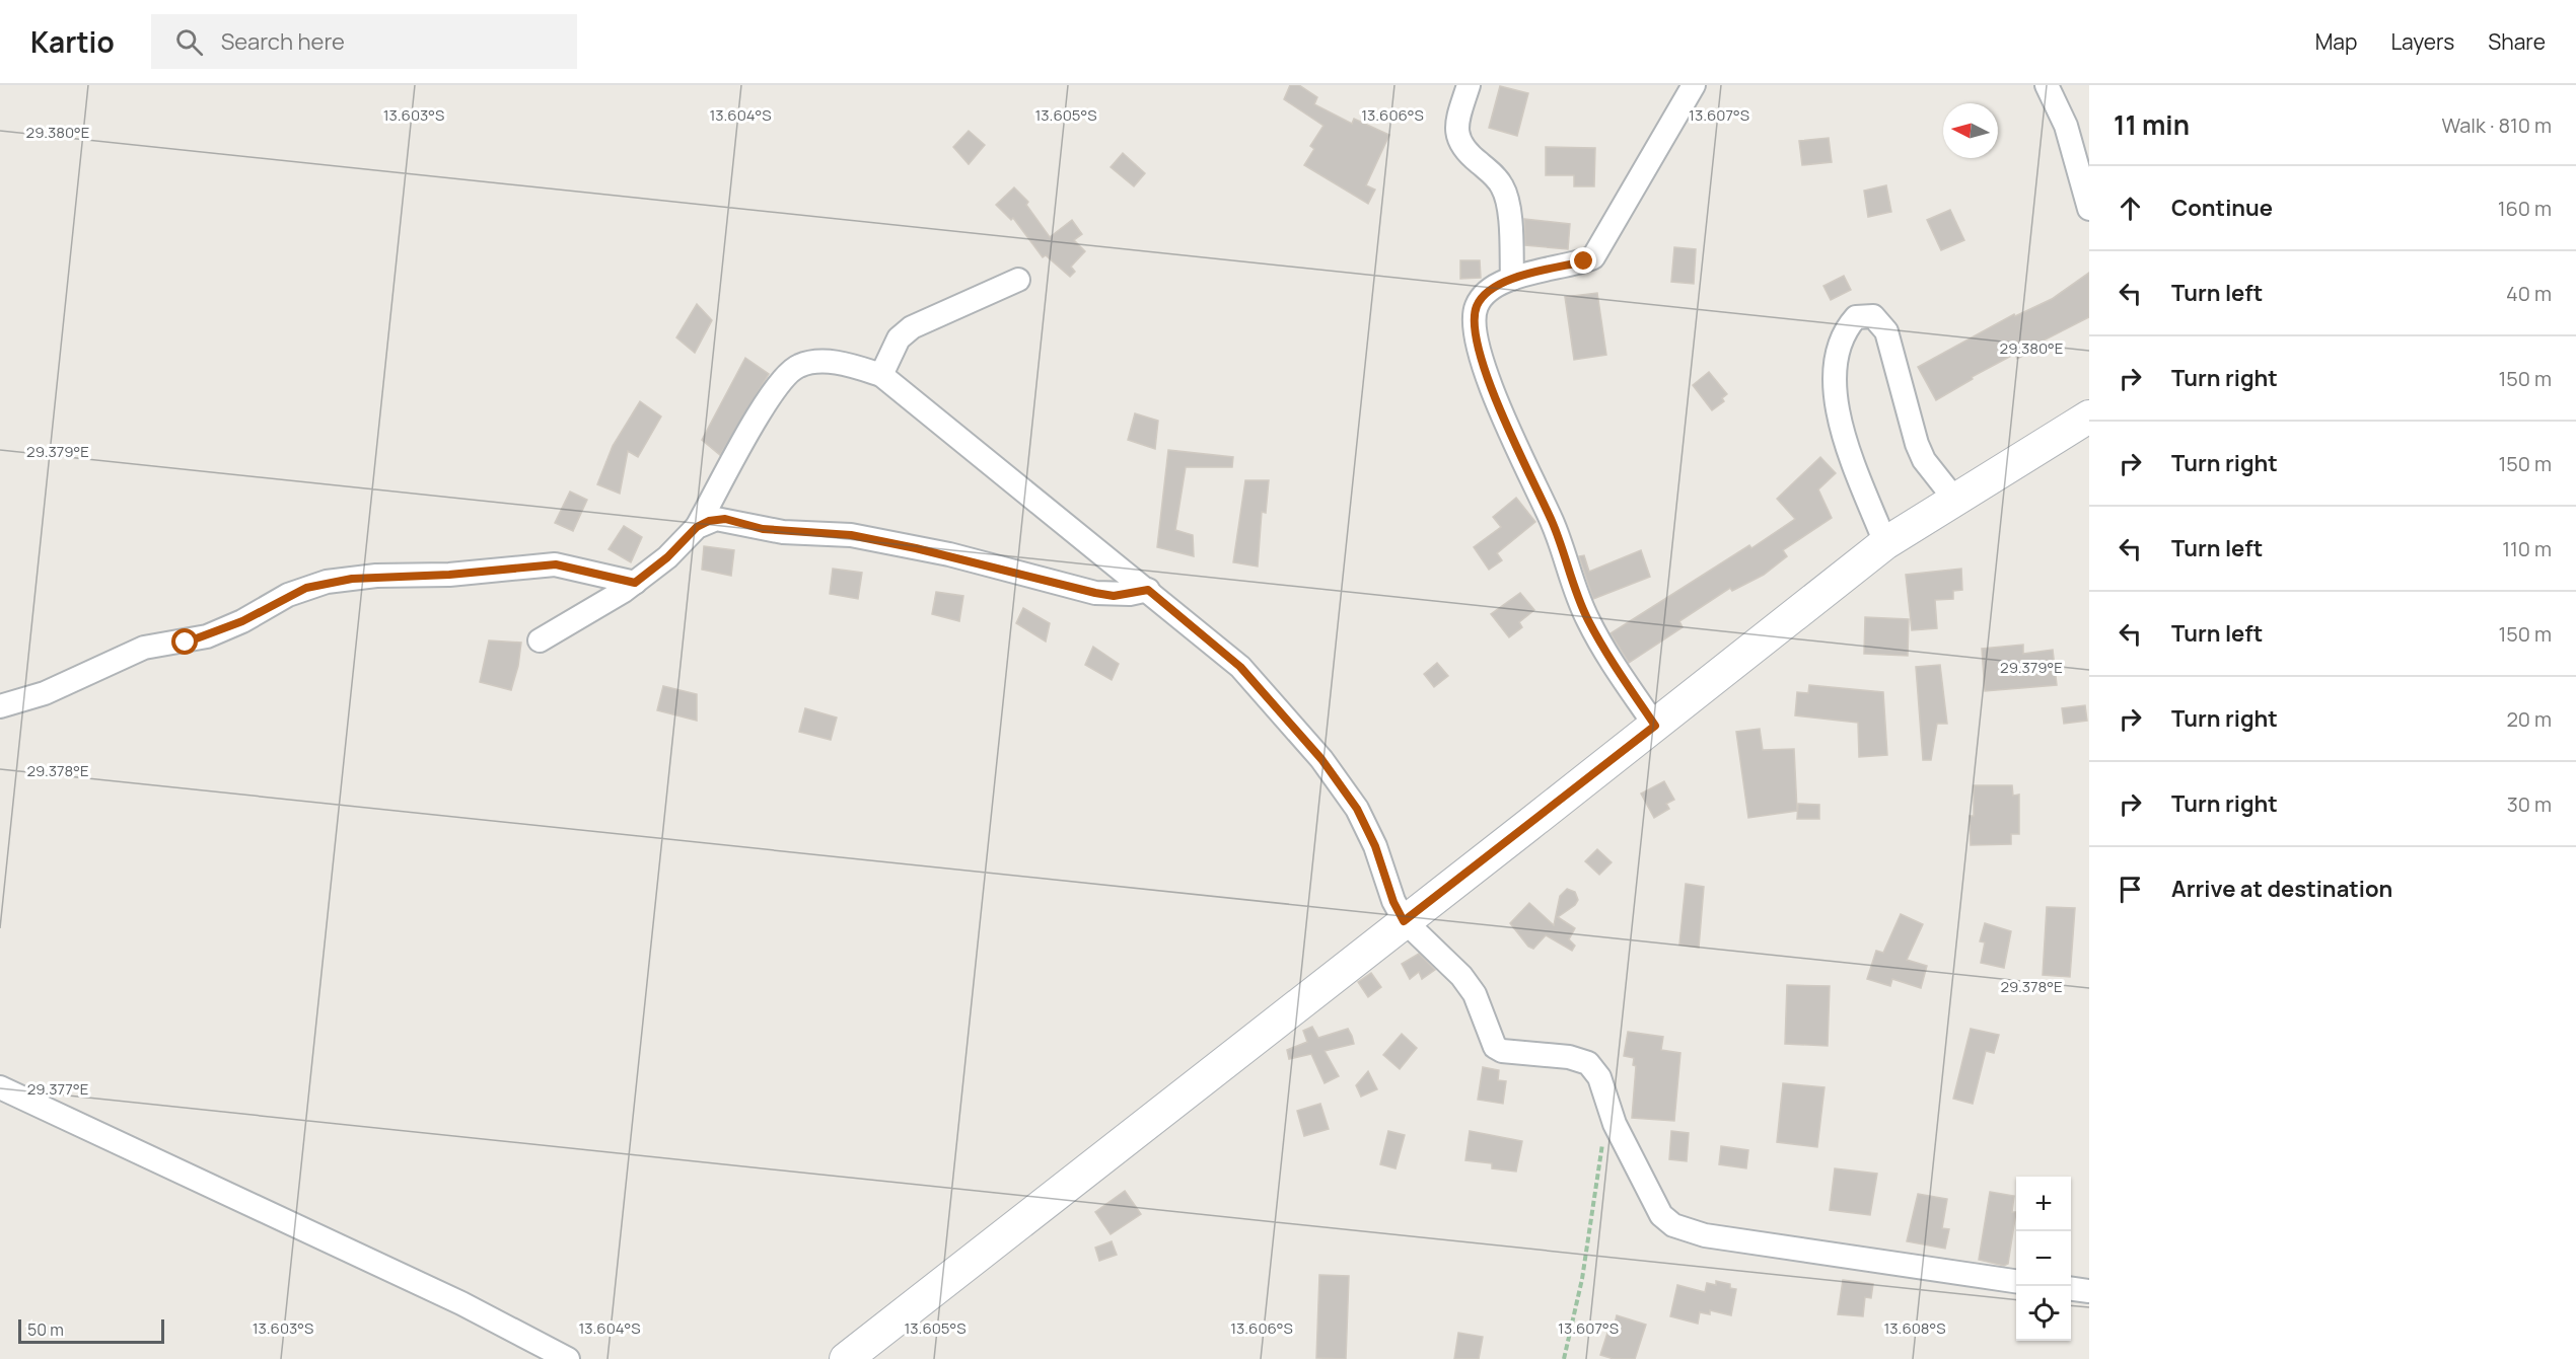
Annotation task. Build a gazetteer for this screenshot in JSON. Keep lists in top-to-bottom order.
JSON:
{
  "scale_bar": "50 m",
  "north": "left",
  "page": {
    "header": "Kartio",
    "search": "Search here",
    "nav": ["Map", "Layers", "Share"],
    "heading": ["11 min", "Walk · 810 m"],
    "list": [
      ["Continue", "160 m"],
      ["Turn left", "40 m"],
      ["Turn right", "150 m"],
      ["Turn right", "150 m"],
      ["Turn left", "110 m"],
      ["Turn left", "150 m"],
      ["Turn right", "20 m"],
      ["Turn right", "30 m"],
      "Arrive at destination"
    ],
    "map_buttons": ["+", "−"],
    "scale": "50 m"
  },
  "coordinates": [
    "13.603°S",
    "13.604°S",
    "13.605°S",
    "13.606°S",
    "13.607°S",
    "29.380°E",
    "29.379°E",
    "29.378°E",
    "29.377°E",
    "13.608°S"
  ]
}
